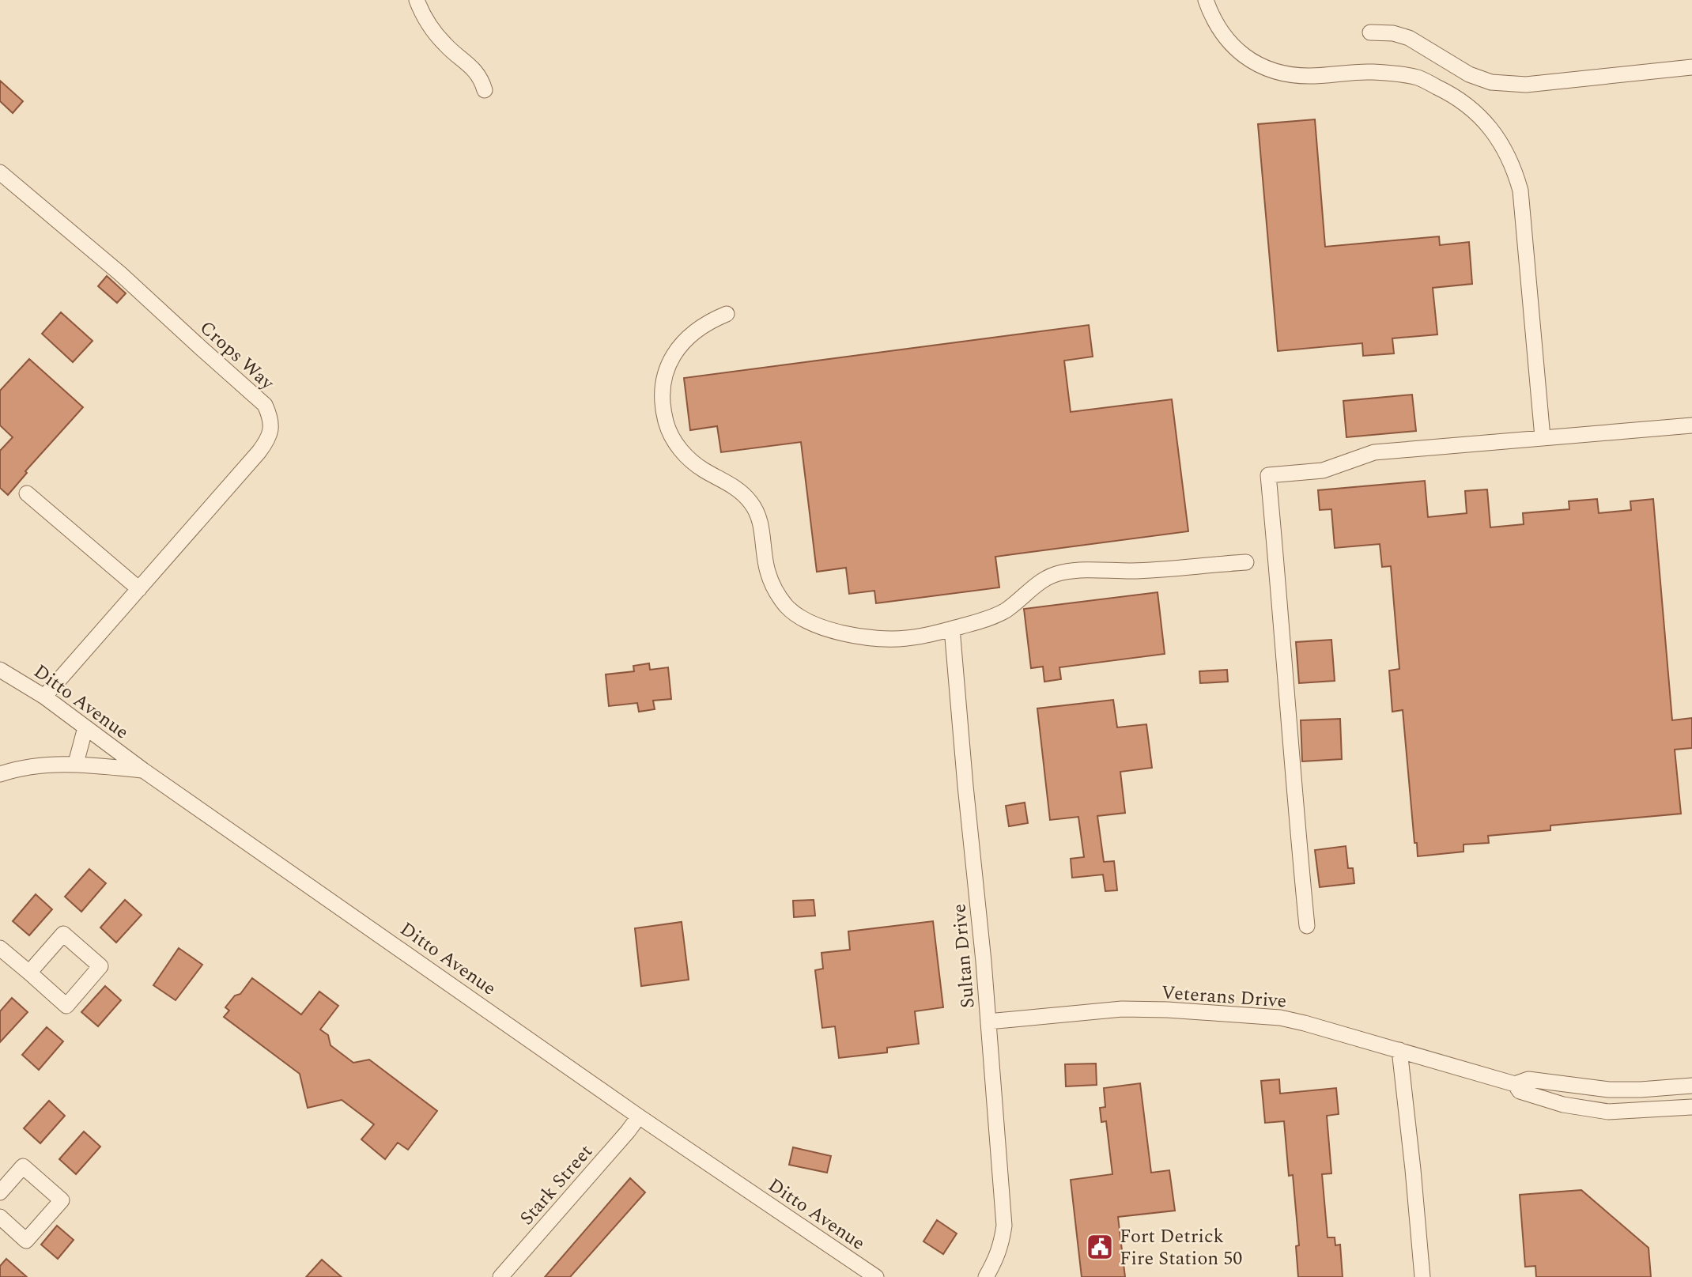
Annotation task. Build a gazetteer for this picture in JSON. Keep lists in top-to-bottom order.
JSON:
{
  "streets": {
    "street": [
      "Crops Way",
      "Ditto Avenue",
      "Sultan Drive",
      "Veterans Drive",
      "Stark Street"
    ]
  },
  "crossings": [
    ["Crops Way", "Ditto Avenue"],
    ["Ditto Avenue", "Stark Street"],
    ["Sultan Drive", "Veterans Drive"]
  ],
  "places": {
    "public building": ["Fort Detrick Fire Station 50"]
  }
}
